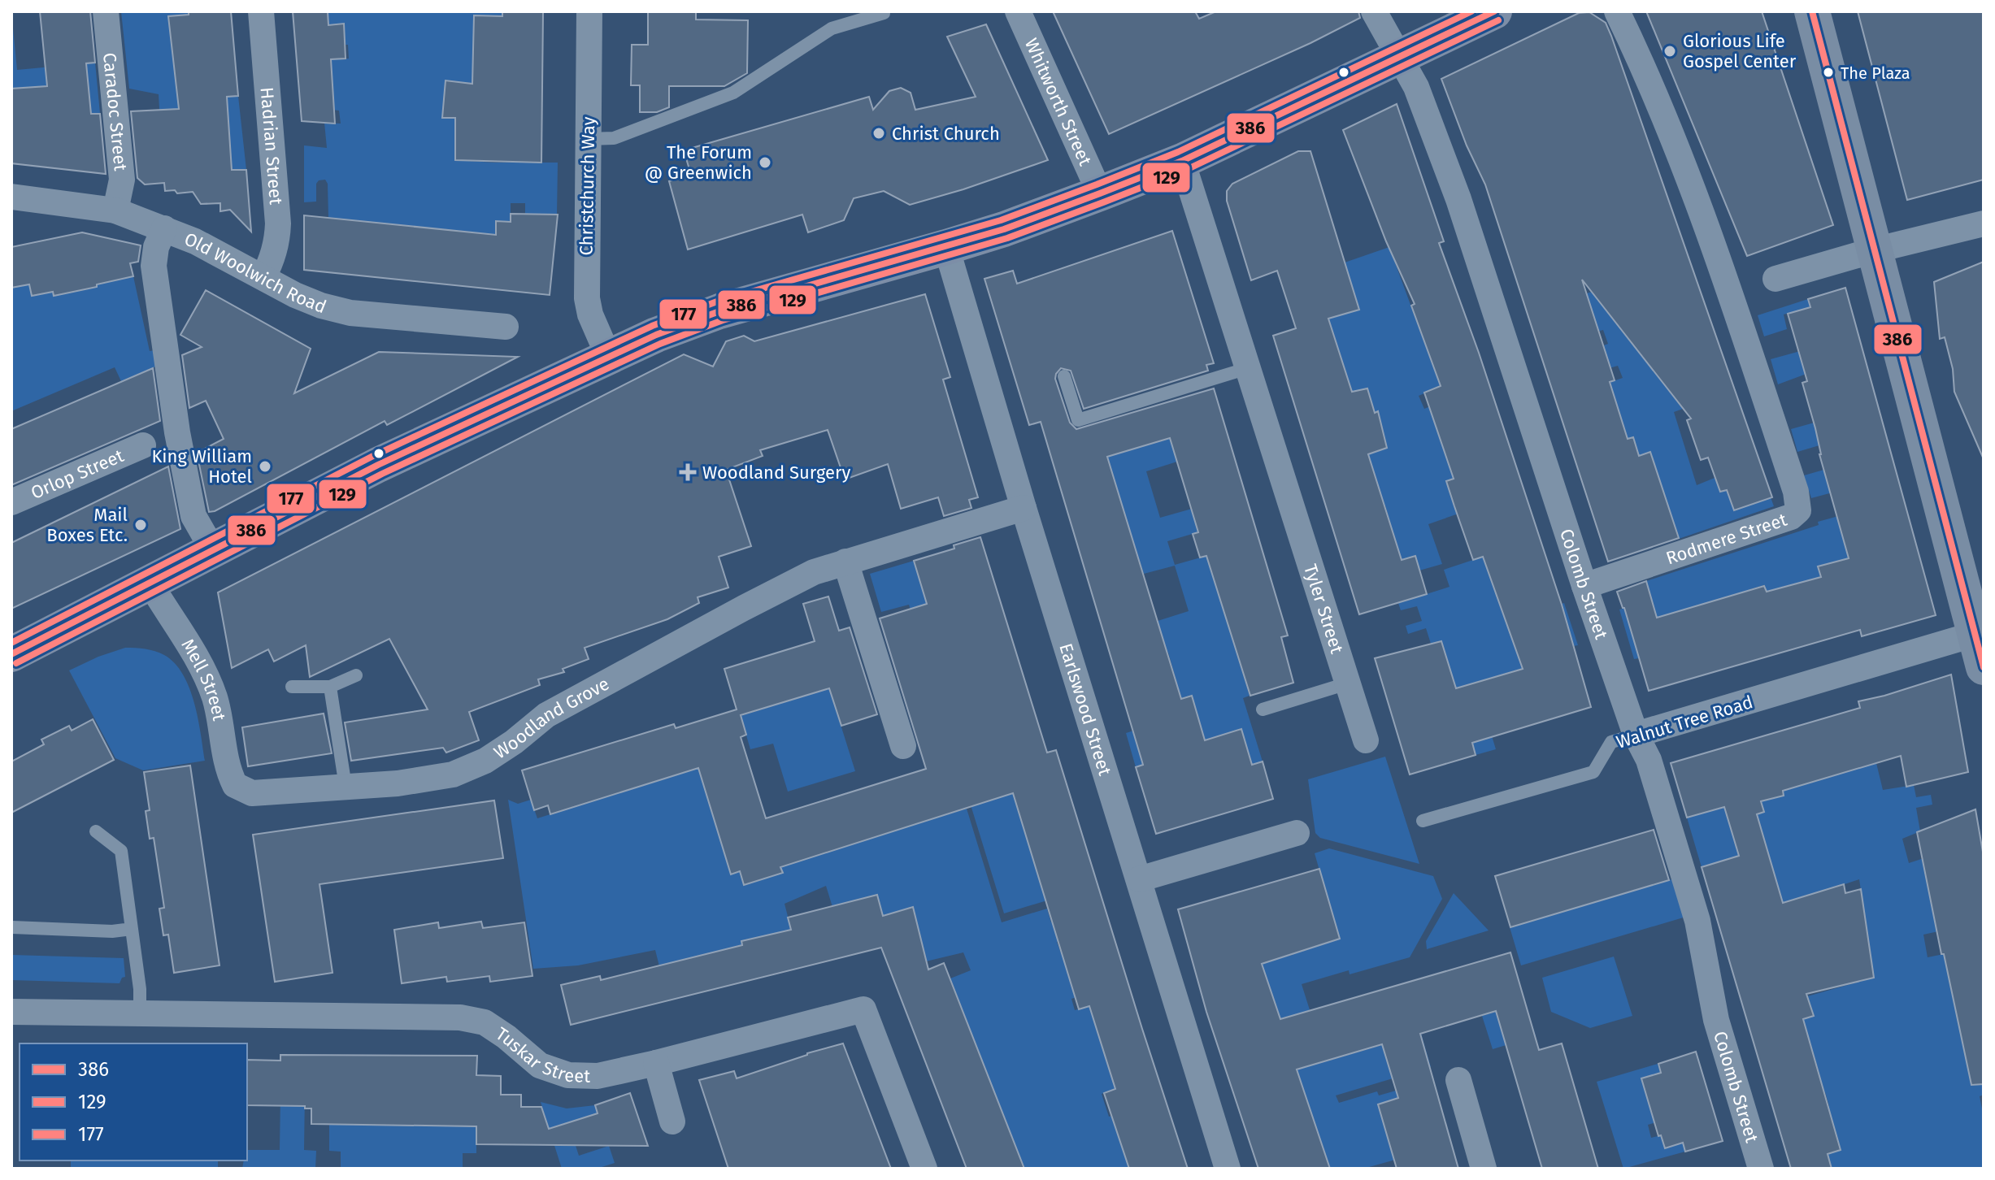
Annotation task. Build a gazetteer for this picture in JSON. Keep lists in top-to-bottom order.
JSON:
{
  "streets": {
    "street": [
      "Whitworth Street",
      "Caradoc Street",
      "Hadrian Street",
      "Christchurch Way",
      "Old Woolwich Road",
      "Orlop Street",
      "Rodmere Street",
      "Colomb Street",
      "Tyler Street",
      "Mell Street",
      "Earlswood Street",
      "Woodland Grove",
      "Walnut Tree Road",
      "Tuskar Street"
    ]
  },
  "crossings": [
    ["Caradoc Street", "Old Woolwich Road"],
    ["Hadrian Street", "Old Woolwich Road"],
    ["Rodmere Street", "Colomb Street"],
    ["Colomb Street", "Walnut Tree Road"],
    ["Mell Street", "Woodland Grove"],
    ["Earlswood Street", "Woodland Grove"]
  ],
  "places": {
    "other": [
      "Glorious Life Gospel Center",
      "The Plaza",
      "Christ Church",
      "The Forum @ Greenwich",
      "King William Hotel",
      "Mail Boxes Etc."
    ],
    "health": ["Woodland Surgery"]
  },
  "lines": ["transit line 386", "transit line 177", "transit line 129"],
  "legend": ["386", "129", "177"]
}
